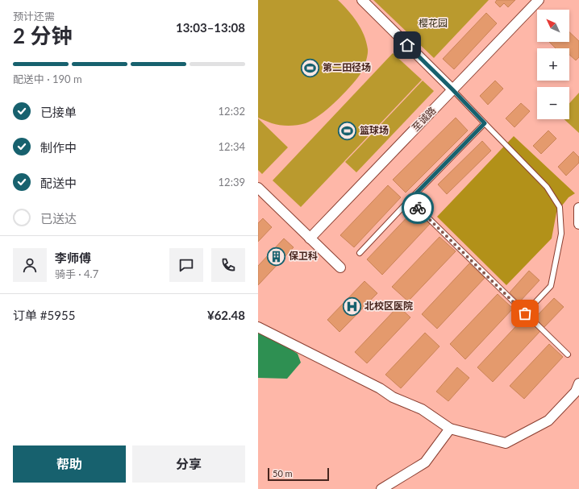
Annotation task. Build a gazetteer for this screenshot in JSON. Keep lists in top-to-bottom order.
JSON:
{
  "streets": {
    "street": ["至诚路"]
  },
  "parks": ["樱花园"],
  "places": {
    "sports": ["第二田径场", "篮球场"],
    "building": ["保卫科"],
    "hospital": ["北校区医院"]
  },
  "scale_bar": "50 m",
  "north": "top left",
  "page": {
    "heading": ["2 分钟", "预计还需", "13:03–13:08"],
    "panel": [
      "李师傅",
      "骑手 · 4.7",
      "订单 #5955",
      "¥62.48"
    ],
    "map_buttons": ["+", "−"],
    "bar": "配送中 · 190 m",
    "list": [
      ["已接单", "12:32"],
      ["制作中", "12:34"],
      ["配送中", "12:39"],
      "已送达"
    ],
    "buttons": ["帮助", "分享"],
    "scale": "50 m"
  }
}
